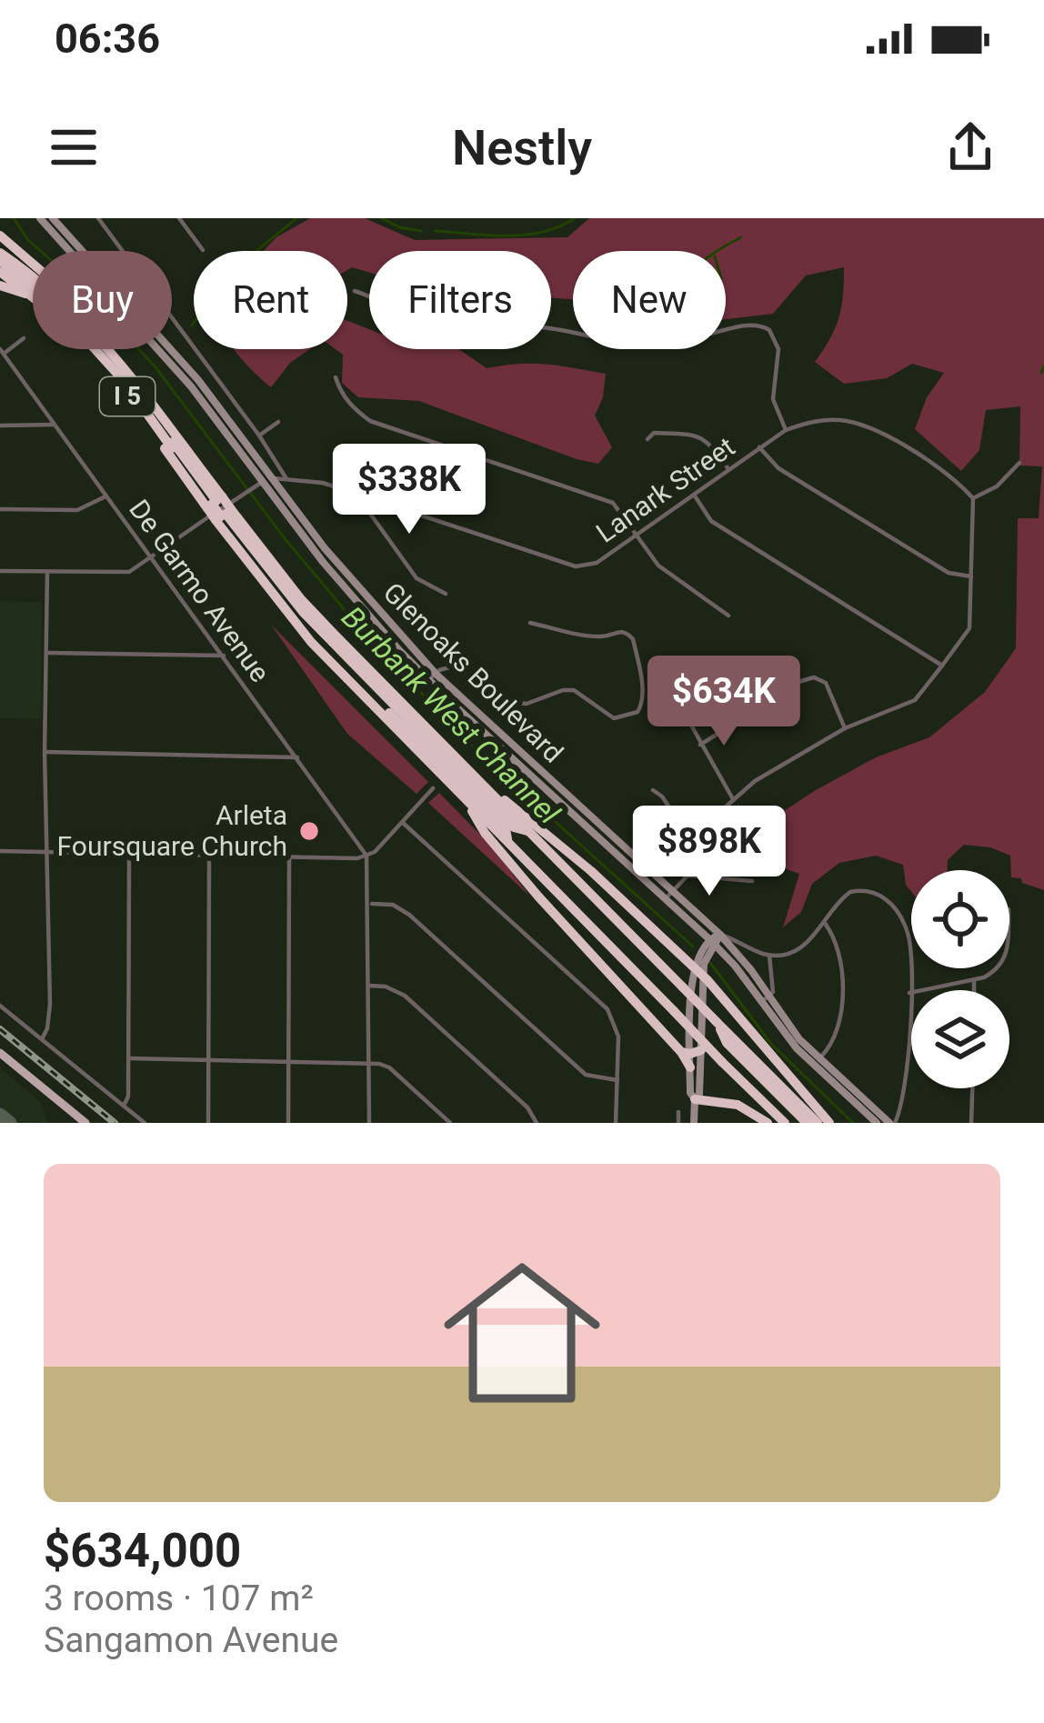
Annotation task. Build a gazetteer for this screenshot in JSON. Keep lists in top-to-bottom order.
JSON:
{
  "streets": {
    "highway": ["I 5"],
    "main road": ["Glenoaks Boulevard"],
    "street": ["Lanark Street", "De Garmo Avenue"]
  },
  "crossings": [
    ["Lanark Street", "De Garmo Avenue"],
    ["Lanark Street", "Glenoaks Boulevard"]
  ],
  "water": ["Burbank West Channel"],
  "places": ["Arleta Foursquare Church"],
  "page": {
    "status": "06:36",
    "header": "Nestly",
    "chip": [
      "Buy",
      "Rent",
      "Filters",
      "New"
    ],
    "price": ["$338K", "$634K", "$898K"],
    "list": [
      {
        "name": "$634,000",
        "note": "3 rooms · 107 m² · Sangamon Avenue"
      }
    ]
  }
}
